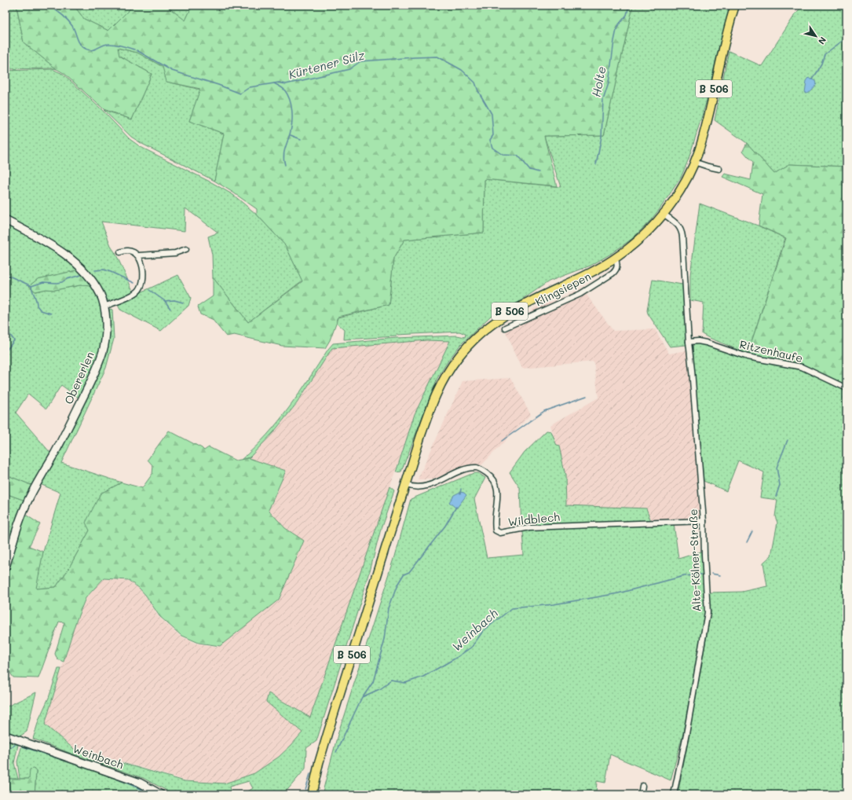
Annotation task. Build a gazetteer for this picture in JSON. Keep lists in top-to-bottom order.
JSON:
{
  "streets": {
    "main road": ["B 506", "Obererlen", "Weinbach"],
    "street": [
      "Klingsiepen",
      "Ritzenhaufe",
      "Wildblech",
      "Alte-Kölner-Straße"
    ]
  },
  "crossings": [
    ["B 506", "Klingsiepen"],
    ["B 506", "Wildblech"],
    ["Ritzenhaufe", "Alte-Kölner-Straße"],
    ["Wildblech", "Alte-Kölner-Straße"]
  ],
  "water": ["Kürtener Sülz", "Holte", "Weinbach"],
  "north": "bottom right"
}
